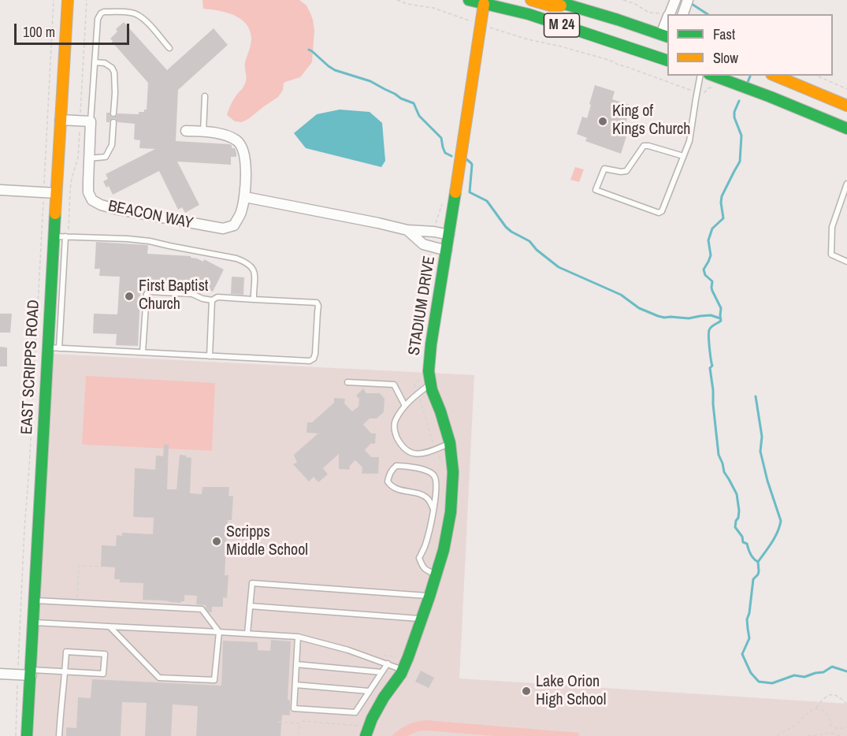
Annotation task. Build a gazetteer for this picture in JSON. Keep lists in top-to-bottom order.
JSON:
{
  "streets": {
    "street": [
      "M 24",
      "BEACON WAY",
      "STADIUM DRIVE",
      "EAST SCRIPPS ROAD"
    ]
  },
  "crossings": [
    ["M 24", "STADIUM DRIVE"]
  ],
  "places": [
    "King of Kings Church",
    "First Baptist Church",
    "Scripps Middle School",
    "Lake Orion High School"
  ],
  "legend": ["Fast", "Slow"],
  "scale_bar": "100 m"
}
